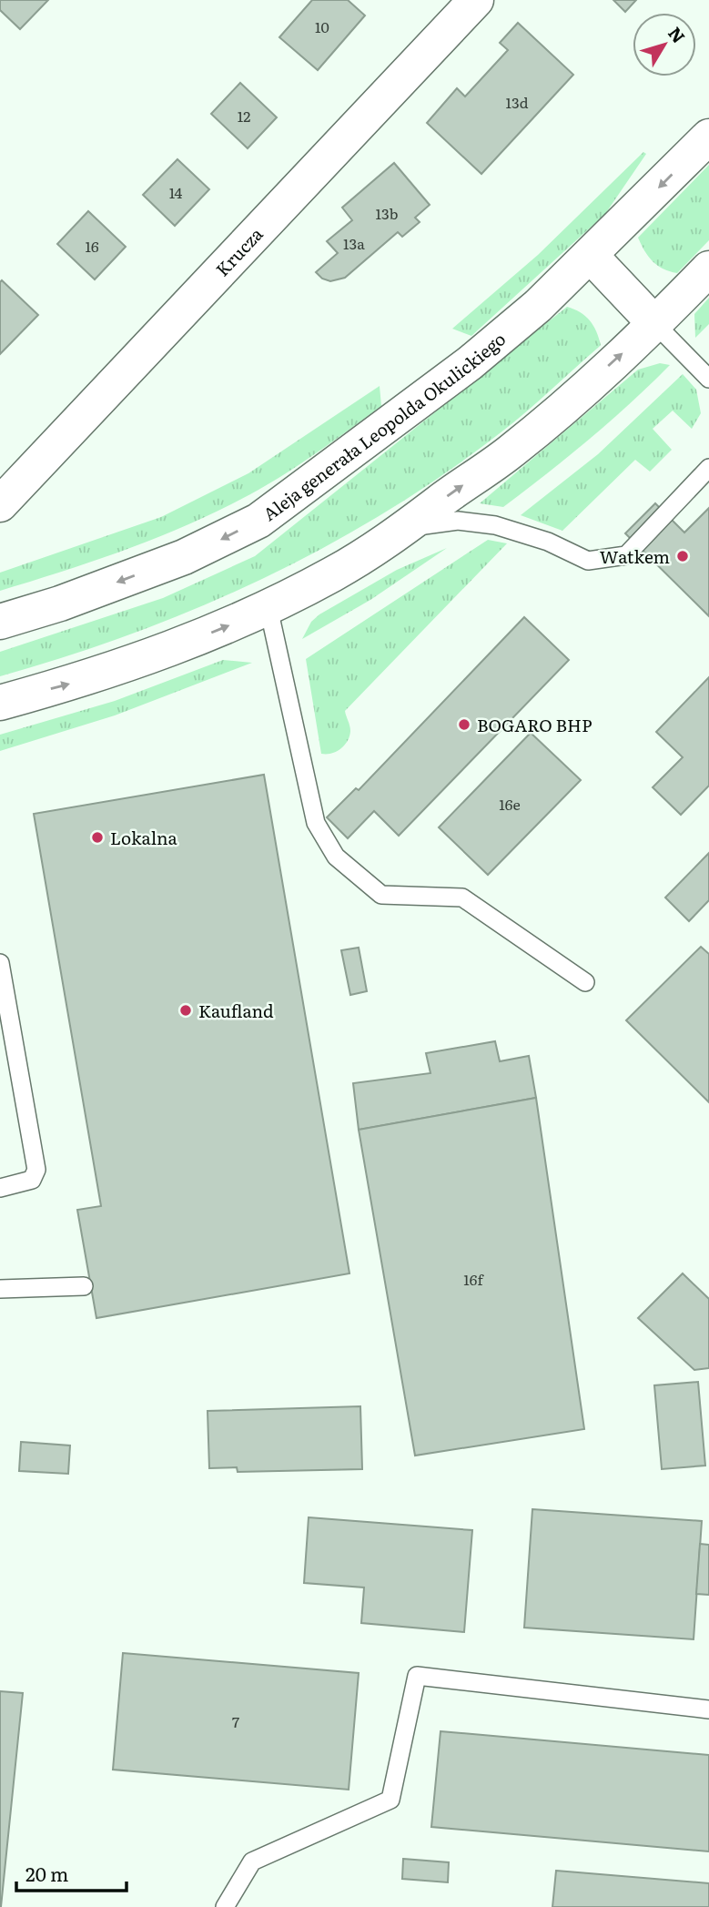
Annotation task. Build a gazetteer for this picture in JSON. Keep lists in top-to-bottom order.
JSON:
{
  "streets": {
    "main road": ["Krucza", "Aleja generała Leopolda Okulickiego"]
  },
  "places": [
    "Watkem",
    "BOGARO BHP",
    "Lokalna",
    "Kaufland"
  ],
  "house_numbers": [
    "10",
    "13d",
    "12",
    "14",
    "13b",
    "13a",
    "16",
    "16e",
    "16f",
    "7"
  ],
  "scale_bar": "20 m",
  "north": "top right"
}
